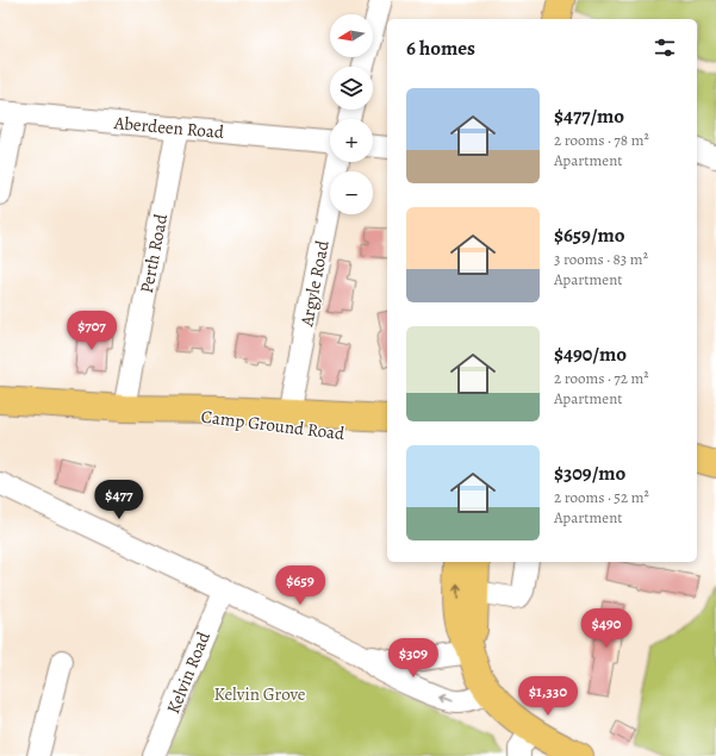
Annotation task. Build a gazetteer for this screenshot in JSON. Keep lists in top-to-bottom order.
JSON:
{
  "streets": {
    "main road": ["Camp Ground Road"],
    "street": [
      "Aberdeen Road",
      "Perth Road",
      "Argyle Road",
      "Kelvin Road"
    ]
  },
  "crossings": [
    ["Aberdeen Road", "Perth Road"],
    ["Perth Road", "Camp Ground Road"],
    ["Argyle Road", "Camp Ground Road"]
  ],
  "parks": ["Kelvin Grove"],
  "north": "left",
  "page": {
    "map_buttons": ["+", "−"],
    "heading": "6 homes",
    "list": [
      {
        "name": "$477/mo",
        "note": "2 rooms · 78 m² · Apartment"
      },
      {
        "name": "$659/mo",
        "note": "3 rooms · 83 m² · Apartment"
      },
      {
        "name": "$490/mo",
        "note": "2 rooms · 72 m² · Apartment"
      },
      {
        "name": "$309/mo",
        "note": "2 rooms · 52 m² · Apartment"
      }
    ],
    "price": [
      "$707",
      "$477",
      "$659",
      "$490",
      "$309",
      "$1,330"
    ]
  }
}
